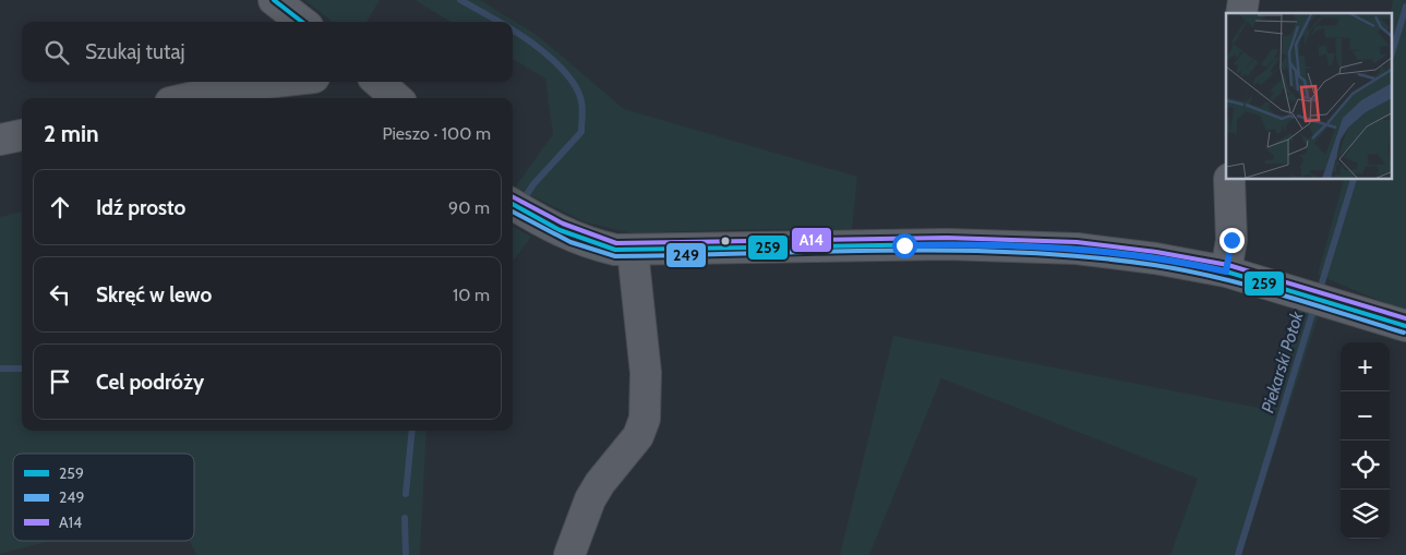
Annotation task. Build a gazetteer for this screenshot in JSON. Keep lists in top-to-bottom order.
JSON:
{
  "water": ["Piekarski Potok"],
  "lines": ["transit line 259", "transit line A14", "transit line 249"],
  "legend": ["259", "249", "A14"],
  "page": {
    "search": "Szukaj tutaj",
    "heading": ["2 min", "Pieszo · 100 m"],
    "list": [
      ["Idź prosto", "90 m"],
      ["Skręć w lewo", "10 m"],
      "Cel podróży"
    ],
    "map_buttons": ["+", "−"]
  }
}
